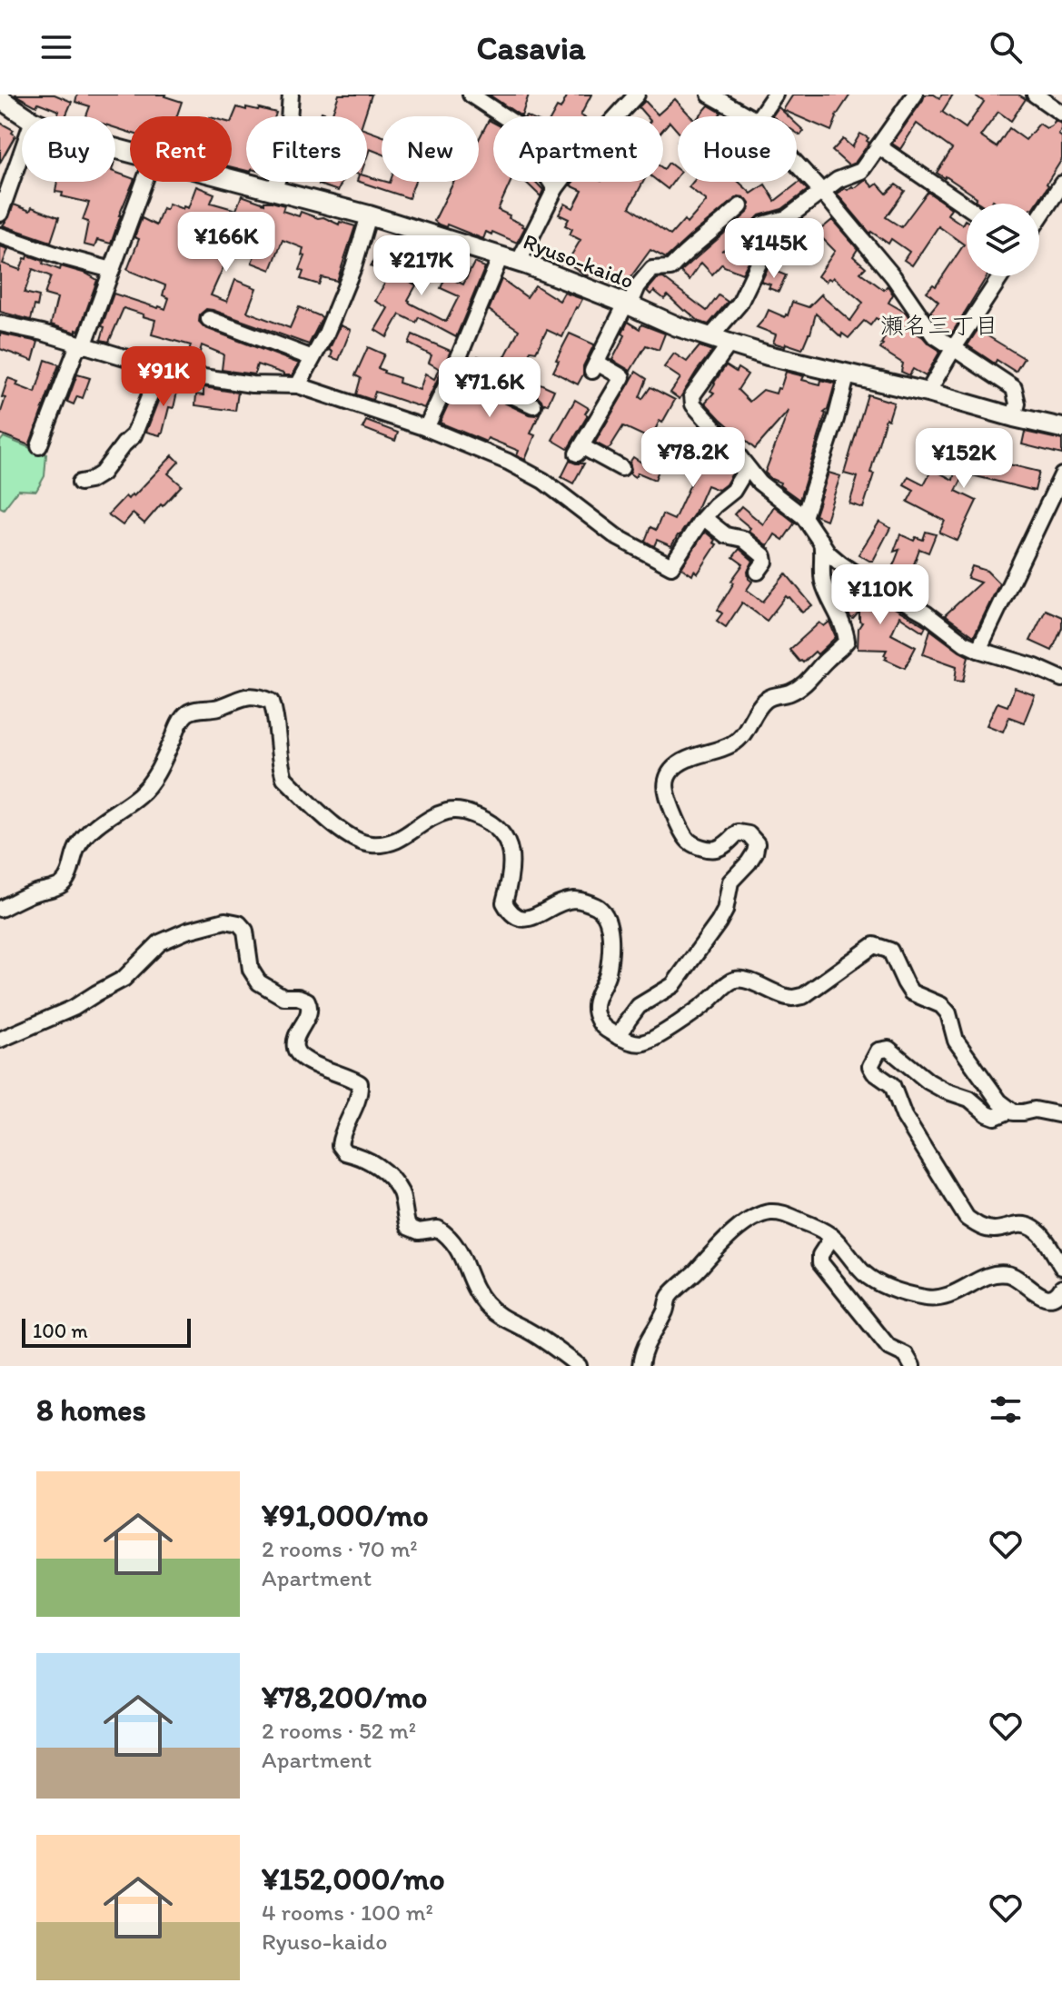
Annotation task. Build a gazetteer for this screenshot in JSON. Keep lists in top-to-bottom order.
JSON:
{
  "streets": {
    "main road": ["Ryuso-kaido"]
  },
  "districts": ["瀬名三丁目"],
  "scale_bar": "100 m",
  "page": {
    "header": "Casavia",
    "chip": [
      "Buy",
      "Rent",
      "Filters",
      "New",
      "Apartment",
      "House"
    ],
    "price": [
      "¥166K",
      "¥145K",
      "¥217K",
      "¥91K",
      "¥71.6K",
      "¥78.2K",
      "¥152K",
      "¥110K"
    ],
    "scale": "100 m",
    "heading": "8 homes",
    "list": [
      {
        "name": "¥91,000/mo",
        "note": "2 rooms · 70 m² · Apartment"
      },
      {
        "name": "¥78,200/mo",
        "note": "2 rooms · 52 m² · Apartment"
      },
      {
        "name": "¥152,000/mo",
        "note": "4 rooms · 100 m² · Ryuso-kaido"
      }
    ]
  }
}
